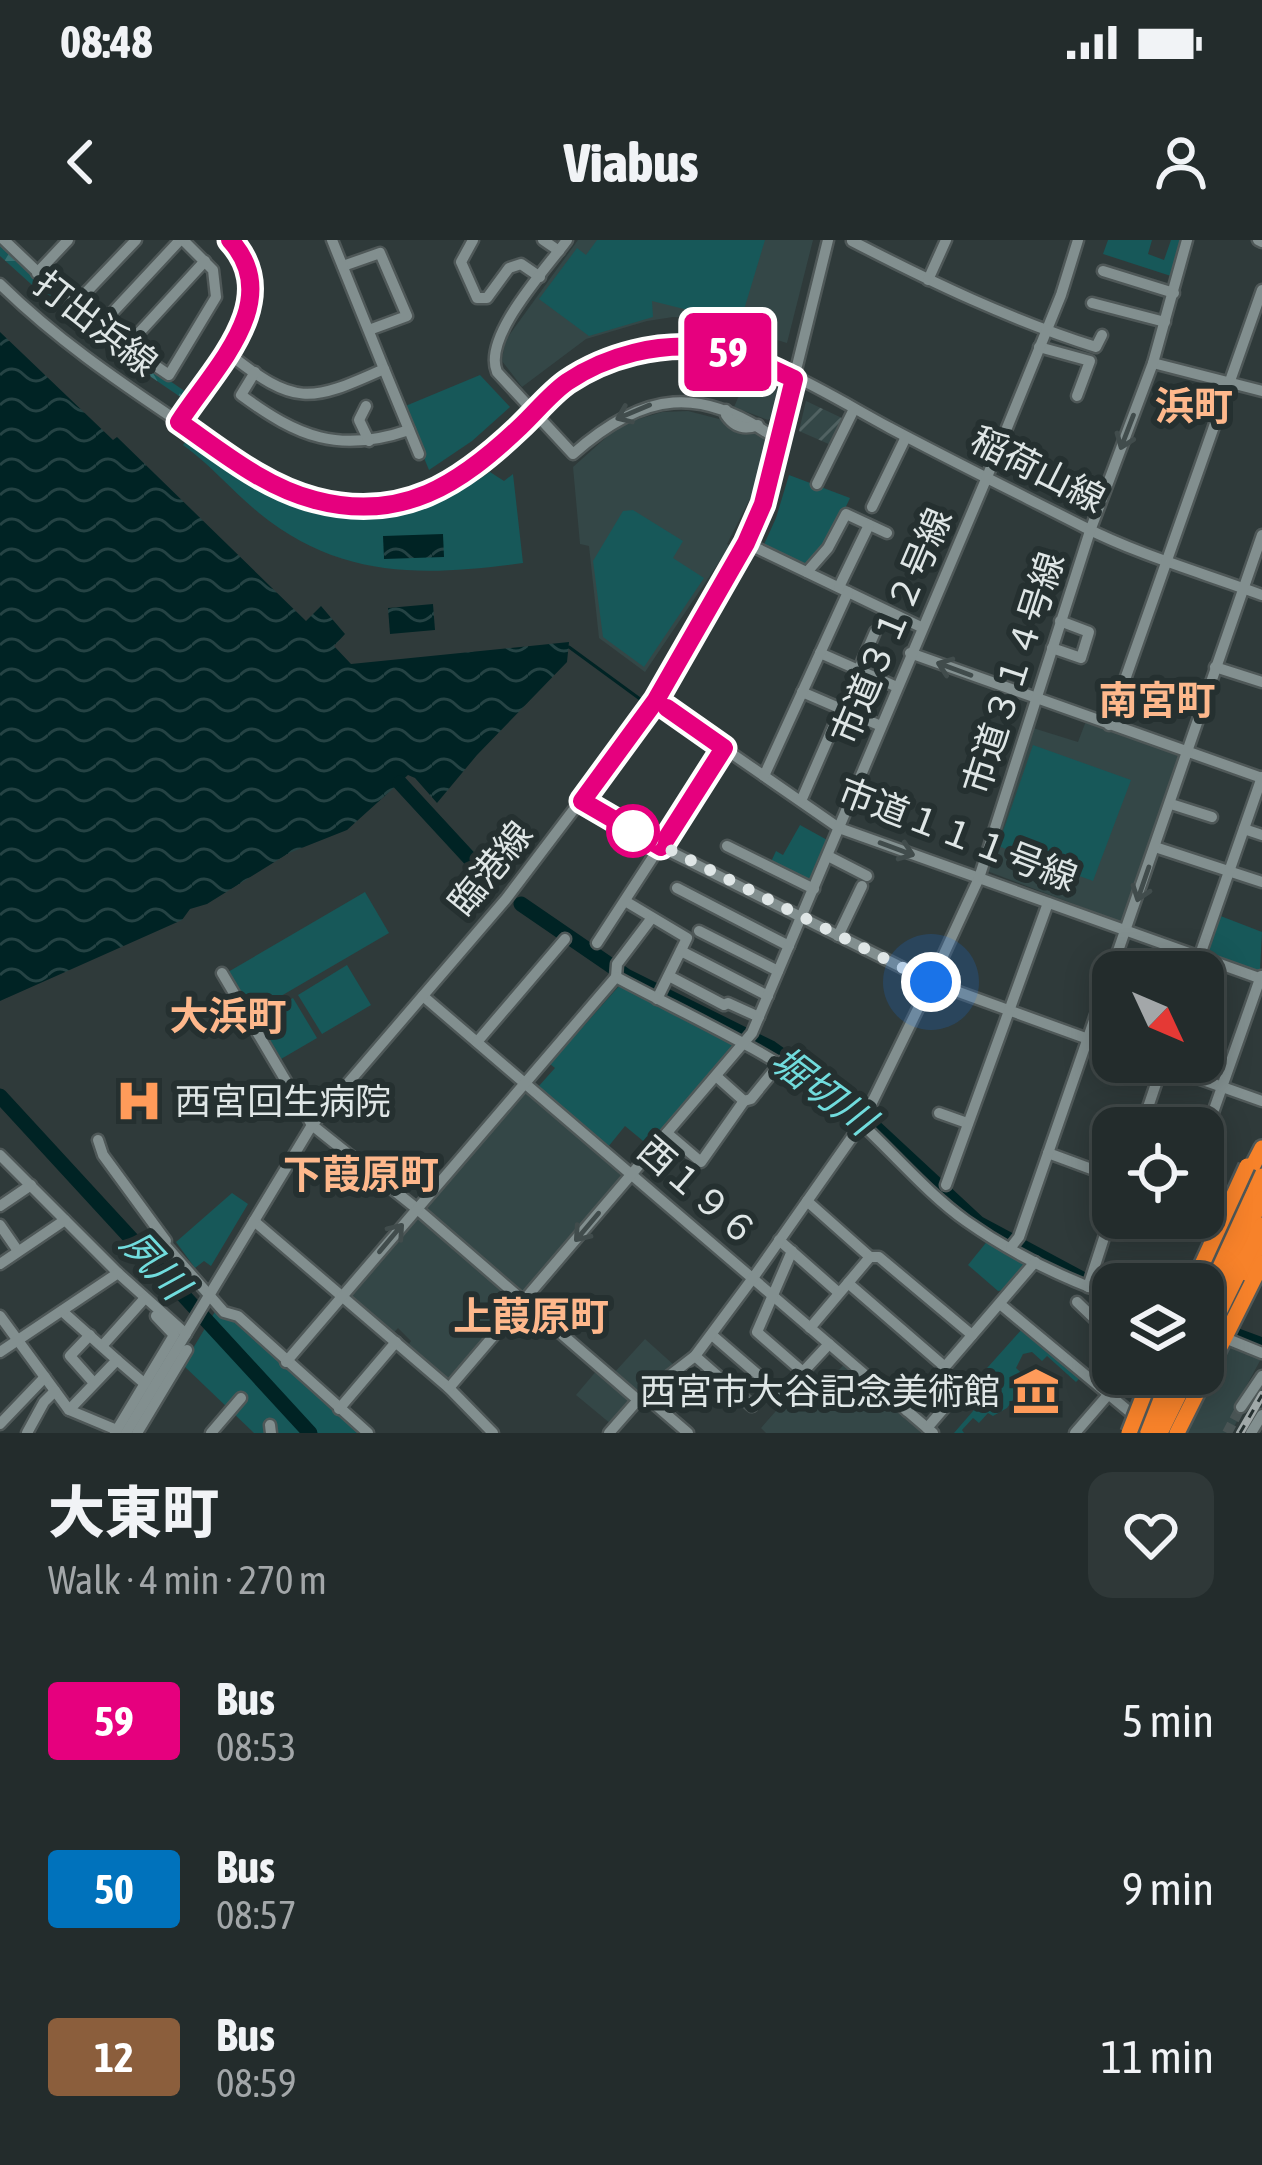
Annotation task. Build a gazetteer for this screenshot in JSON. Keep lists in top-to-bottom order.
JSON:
{
  "streets": {
    "street": [
      "打出浜線",
      "稲荷山線",
      "市道３１２号線",
      "市道３１４号線",
      "市道１１１号線",
      "臨港線",
      "西１９６"
    ]
  },
  "crossings": [
    ["打出浜線", "稲荷山線"],
    ["打出浜線", "臨港線"],
    ["稲荷山線", "市道３１２号線"],
    ["稲荷山線", "市道３１４号線"],
    ["稲荷山線", "臨港線"],
    ["市道３１２号線", "市道１１１号線"],
    ["市道３１２号線", "西１９６"],
    ["市道３１４号線", "市道１１１号線"],
    ["市道３１４号線", "西１９６"],
    ["市道１１１号線", "臨港線"],
    ["臨港線", "西１９６"]
  ],
  "districts": [
    "浜町",
    "南宮町",
    "大浜町",
    "下葭原町",
    "上葭原町"
  ],
  "water": ["堀切川", "夙川"],
  "places": {
    "hospital": ["西宮回生病院"],
    "museum": ["西宮市大谷記念美術館"]
  },
  "lines": ["bus line 59"],
  "north": "bottom right",
  "page": {
    "status": "08:48",
    "header": "Viabus",
    "on_map": "59",
    "heading": ["大東町", "Walk · 4 min · 270 m"],
    "list": [
      {
        "mark": "59",
        "name": "Bus",
        "note": "08:53",
        "value": "5 min"
      },
      {
        "mark": "50",
        "name": "Bus",
        "note": "08:57",
        "value": "9 min"
      },
      {
        "mark": "12",
        "name": "Bus",
        "note": "08:59",
        "value": "11 min"
      }
    ]
  }
}
